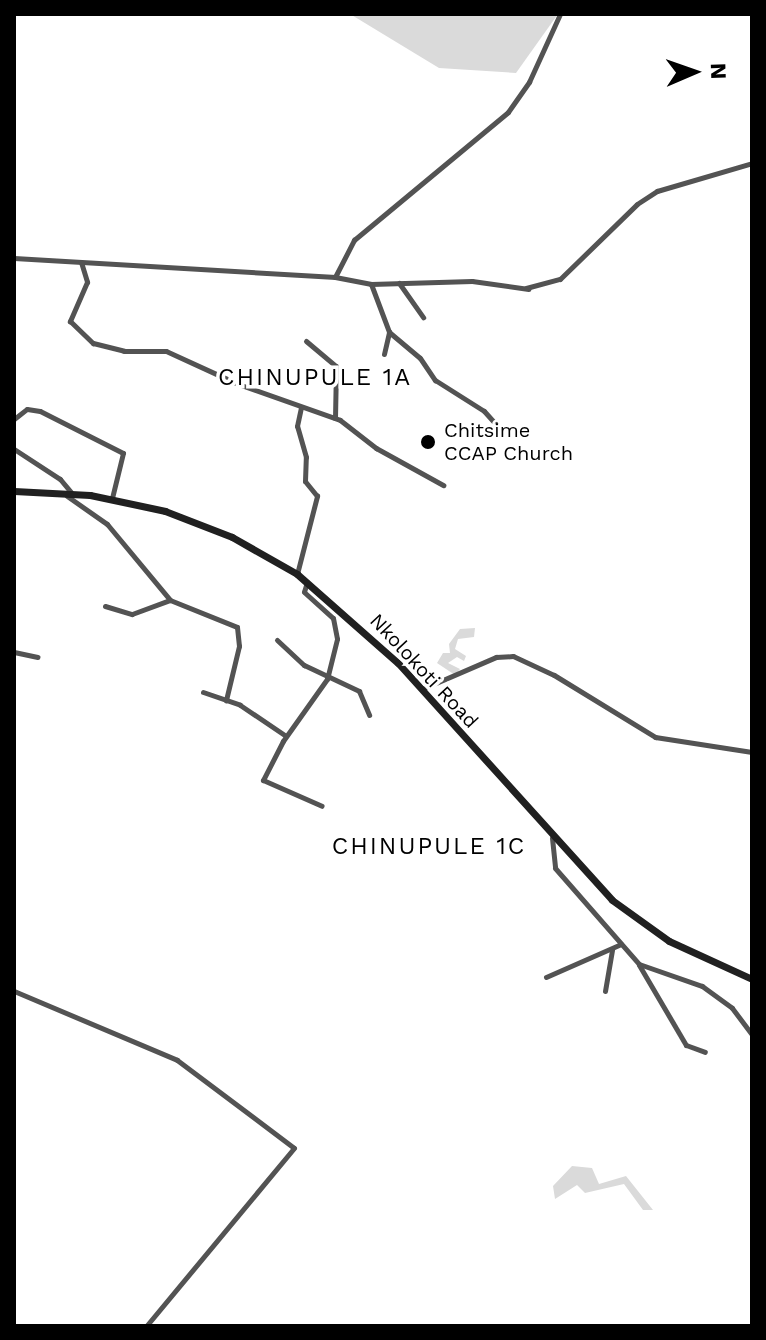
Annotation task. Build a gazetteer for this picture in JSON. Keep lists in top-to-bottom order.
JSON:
{
  "streets": {
    "main road": ["Nkolokoti Road"]
  },
  "districts": ["CHINUPULE 1A", "CHINUPULE 1C"],
  "places": ["Chitsime CCAP Church"],
  "north": "right"
}
